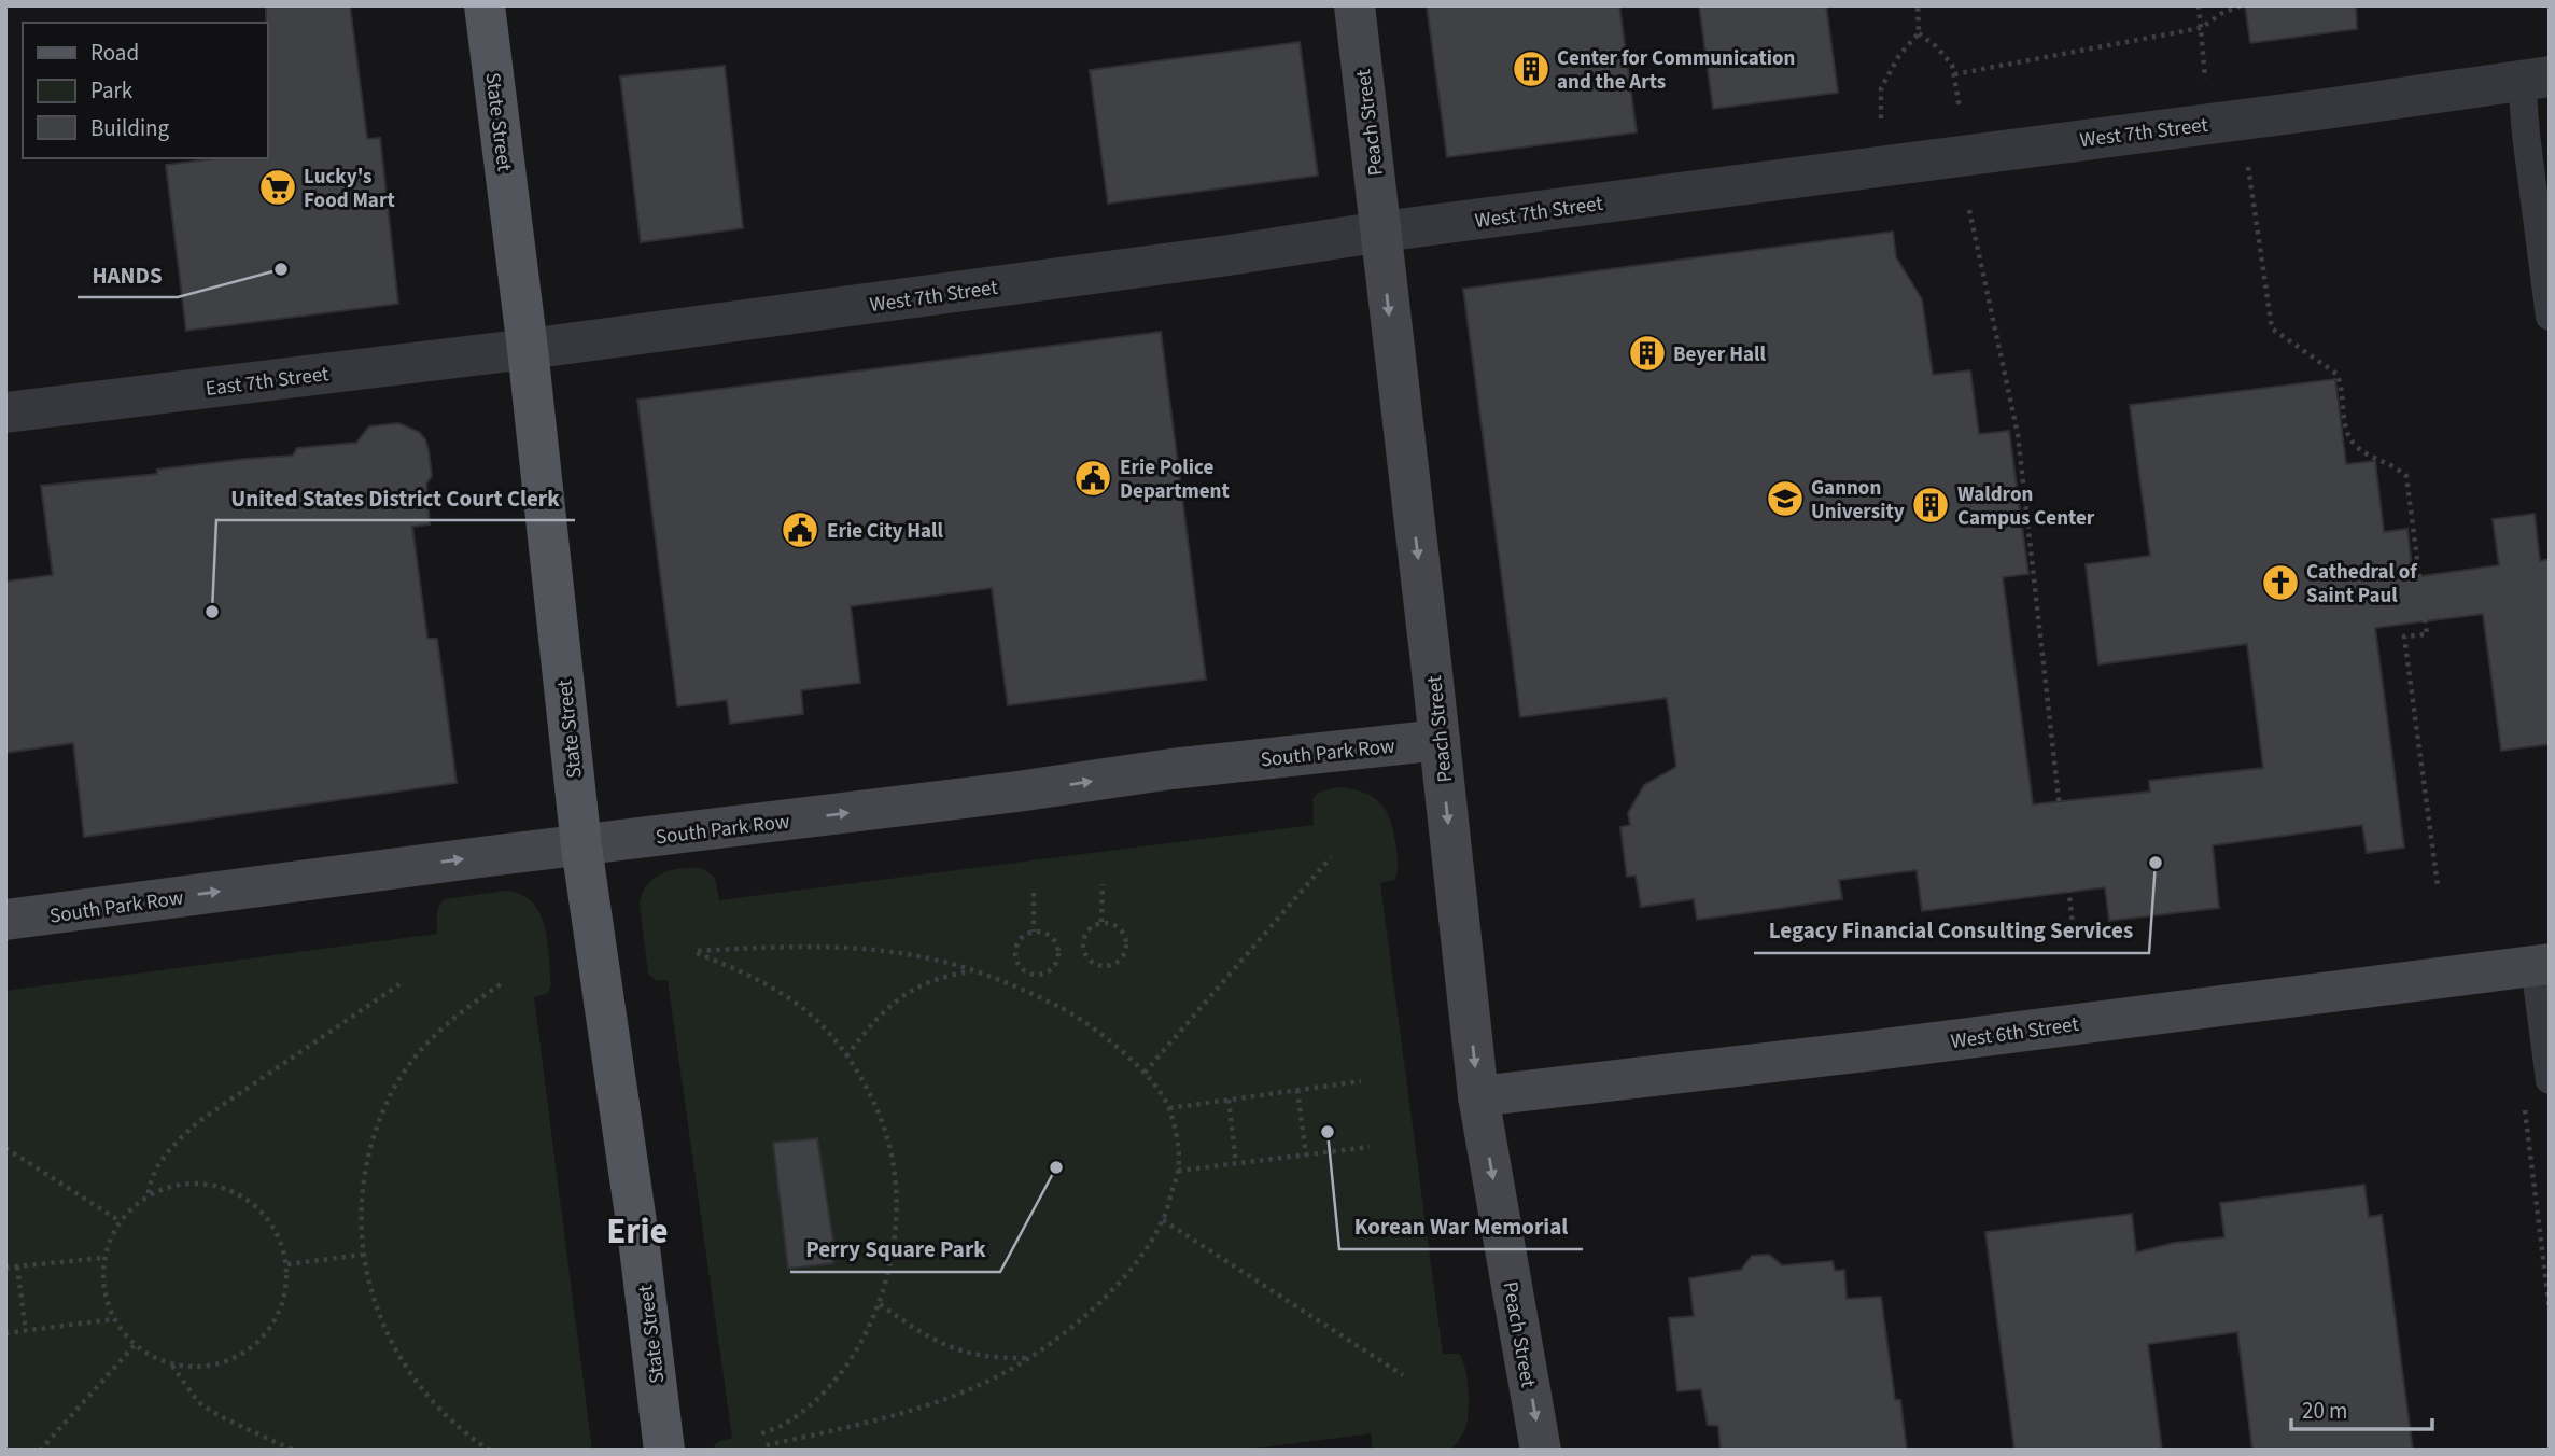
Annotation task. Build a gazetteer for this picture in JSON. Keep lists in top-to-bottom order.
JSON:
{
  "streets": {
    "main road": [
      "State Street",
      "Peach Street",
      "South Park Row",
      "West 6th Street"
    ],
    "street": ["West 7th Street", "East 7th Street"]
  },
  "crossings": [
    ["State Street", "West 7th Street"],
    ["State Street", "East 7th Street"],
    ["State Street", "South Park Row"],
    ["Peach Street", "West 7th Street"],
    ["Peach Street", "South Park Row"],
    ["Peach Street", "West 6th Street"],
    ["West 7th Street", "East 7th Street"]
  ],
  "one_way": ["Peach Street", "South Park Row"],
  "districts": ["Erie"],
  "places": {
    "building": ["Center for Communication and the Arts", "Beyer Hall", "Waldron Campus Center"],
    "supermarket": ["Lucky's Food Mart"],
    "other": [
      "HANDS",
      "United States District Court Clerk",
      "Legacy Financial Consulting Services",
      "Korean War Memorial",
      "Perry Square Park"
    ],
    "public building": ["Erie Police Department", "Erie City Hall"],
    "school or university": ["Gannon University"],
    "church": ["Cathedral of Saint Paul"]
  },
  "legend": ["Road", "Park", "Building"],
  "scale_bar": "20 m"
}
